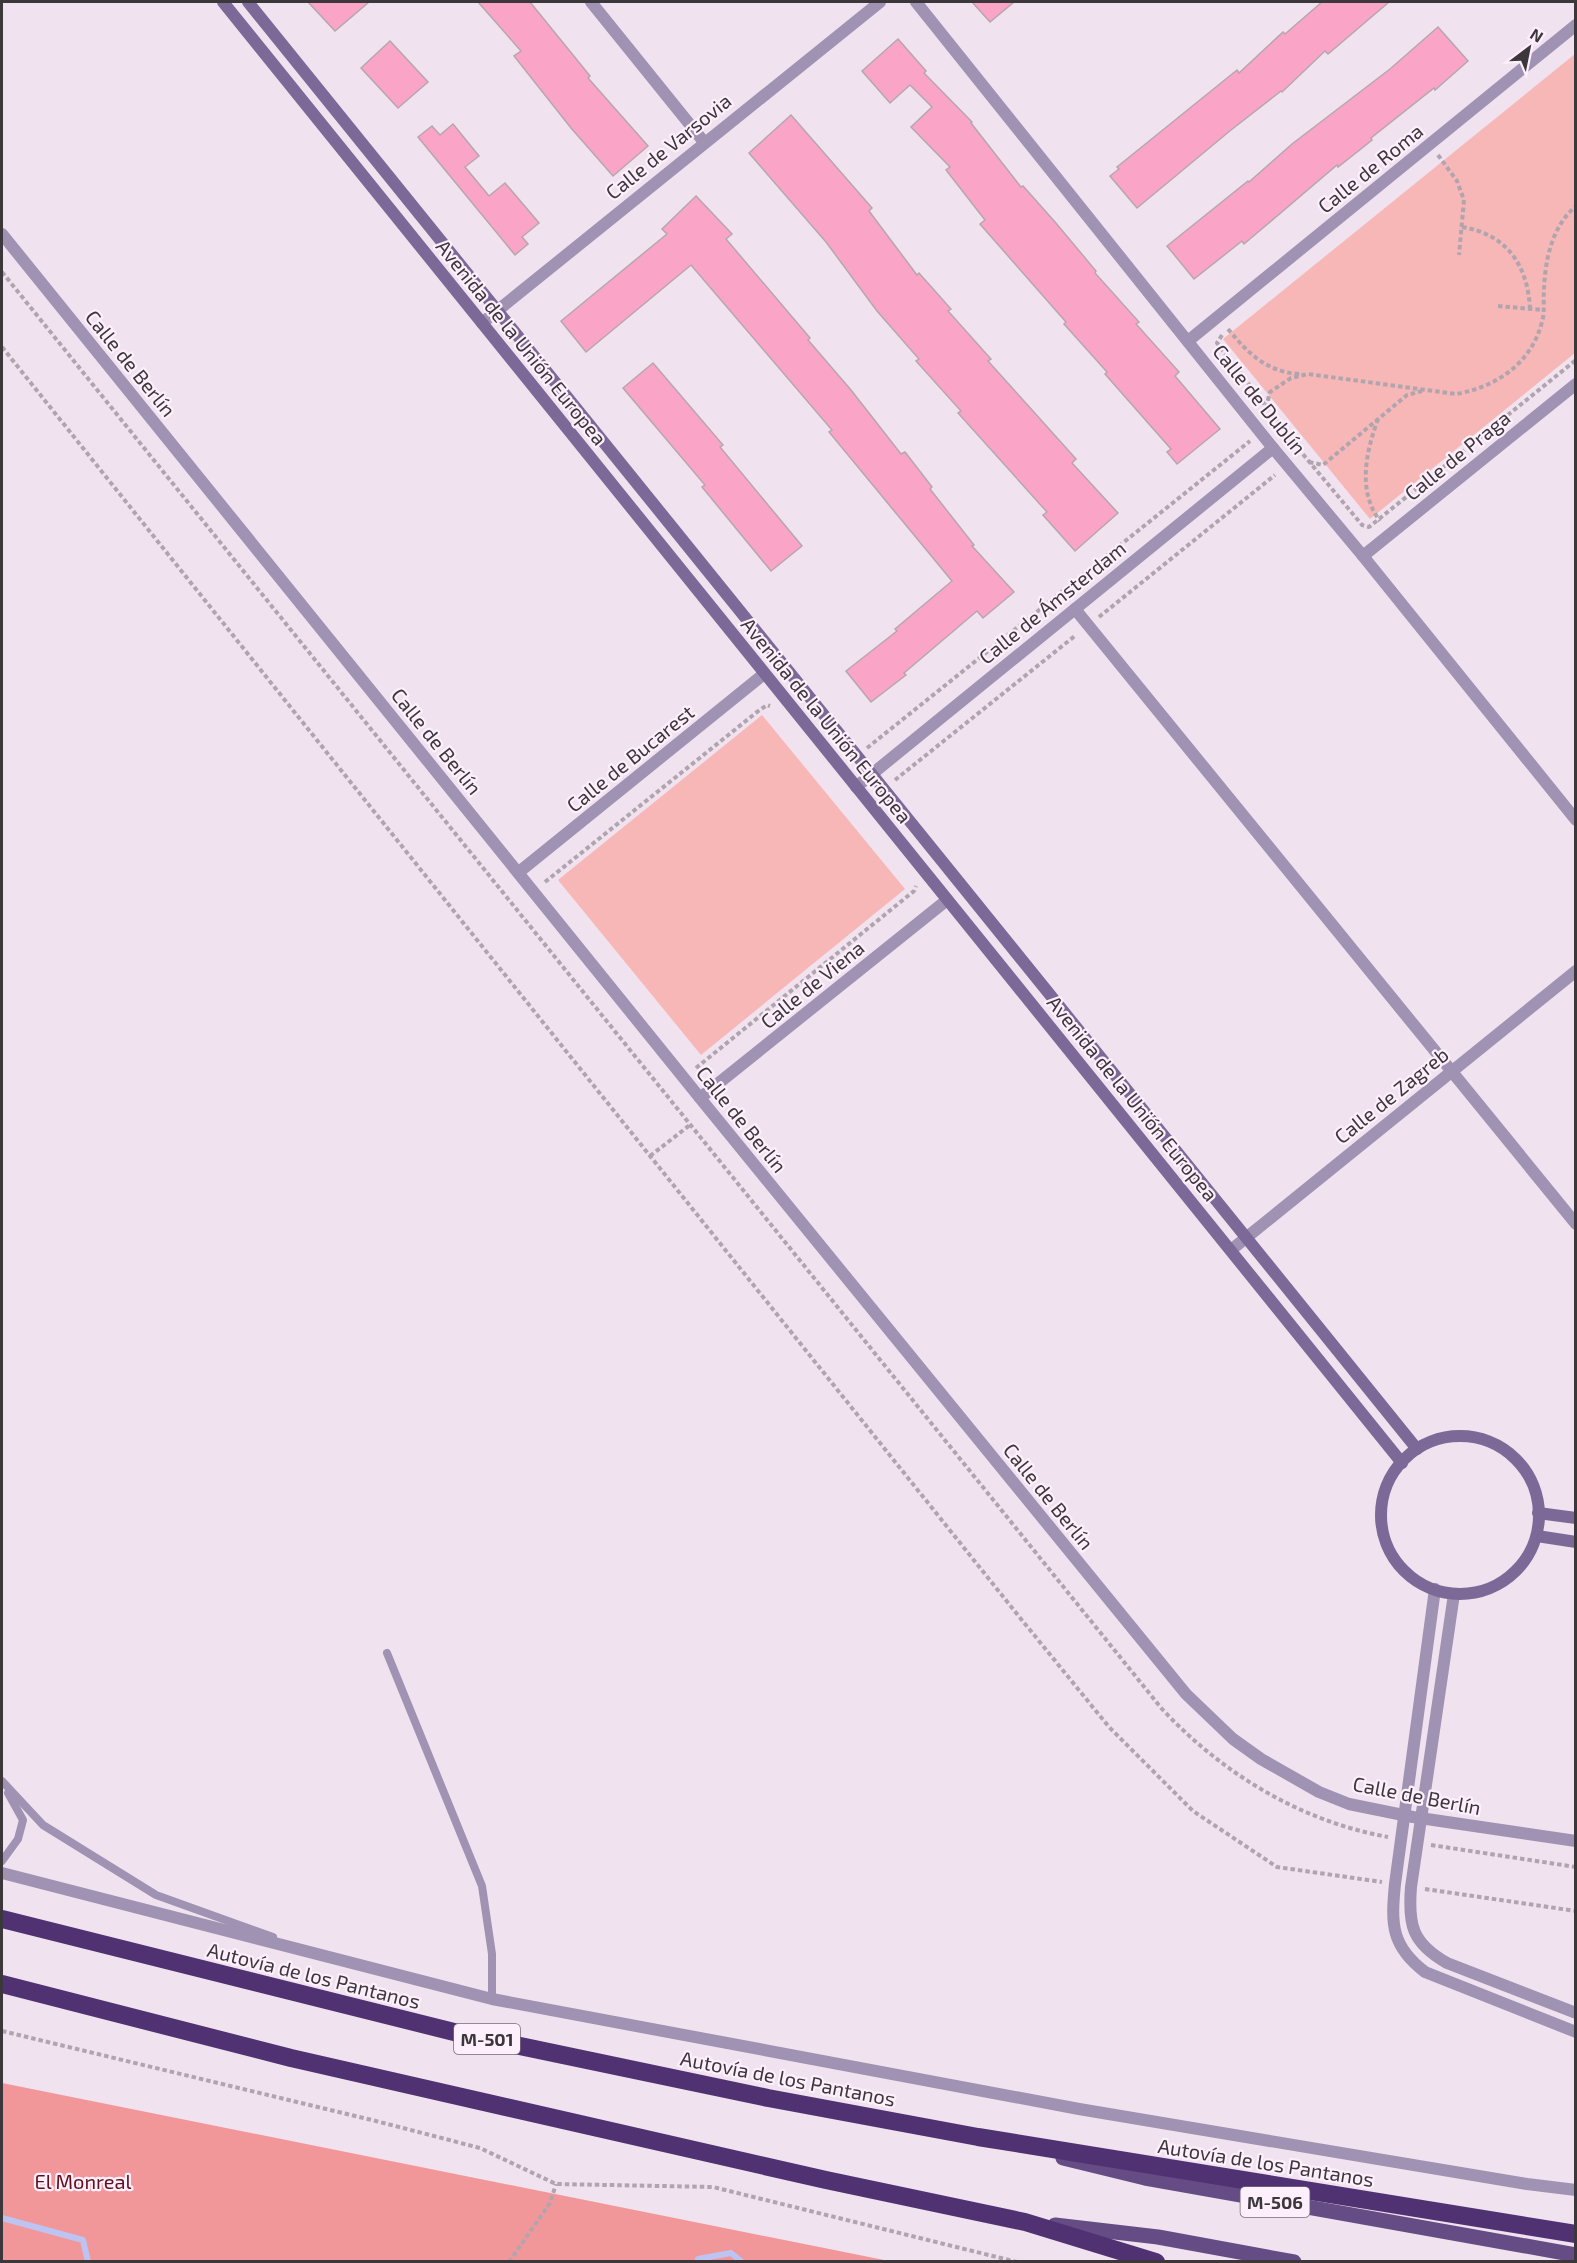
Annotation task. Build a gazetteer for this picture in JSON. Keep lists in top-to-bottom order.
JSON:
{
  "streets": {
    "highway": ["Autovía de los Pantanos", "M-501"],
    "main road": ["M-506"],
    "street": [
      "Calle de Varsovia",
      "Calle de Roma",
      "Avenida de la Unión Europea",
      "Calle de Berlín",
      "Calle de Dublín",
      "Calle de Praga",
      "Calle de Ámsterdam",
      "Calle de Bucarest",
      "Calle de Viena",
      "Calle de Zagreb"
    ]
  },
  "crossings": [
    ["Calle de Varsovia", "Avenida de la Unión Europea"],
    ["Calle de Roma", "Calle de Dublín"],
    ["Avenida de la Unión Europea", "Calle de Ámsterdam"],
    ["Avenida de la Unión Europea", "Calle de Bucarest"],
    ["Avenida de la Unión Europea", "Calle de Viena"],
    ["Avenida de la Unión Europea", "Calle de Zagreb"],
    ["Calle de Berlín", "Calle de Bucarest"],
    ["Calle de Berlín", "Calle de Viena"],
    ["Calle de Dublín", "Calle de Praga"],
    ["Calle de Dublín", "Calle de Ámsterdam"],
    ["Autovía de los Pantanos", "M-506"]
  ],
  "parks": ["El Monreal"],
  "north": "top right"
}
